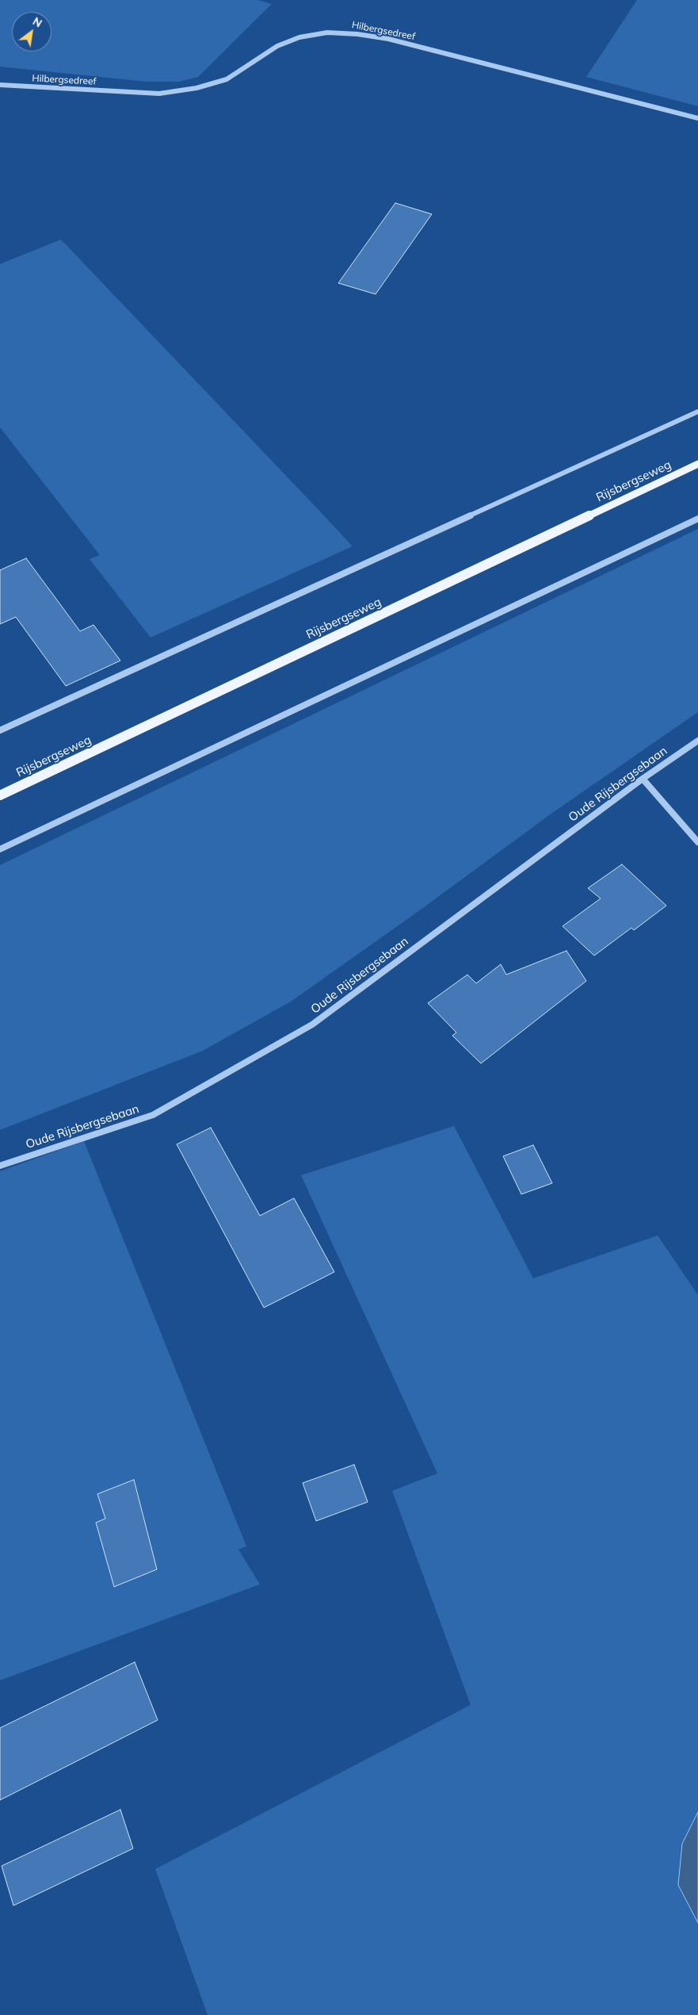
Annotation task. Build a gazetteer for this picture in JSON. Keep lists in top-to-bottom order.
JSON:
{
  "streets": {
    "main road": ["Rijsbergseweg"],
    "street": ["Hilbergsedreef", "Oude Rijsbergsebaan"]
  },
  "north": "top right"
}
